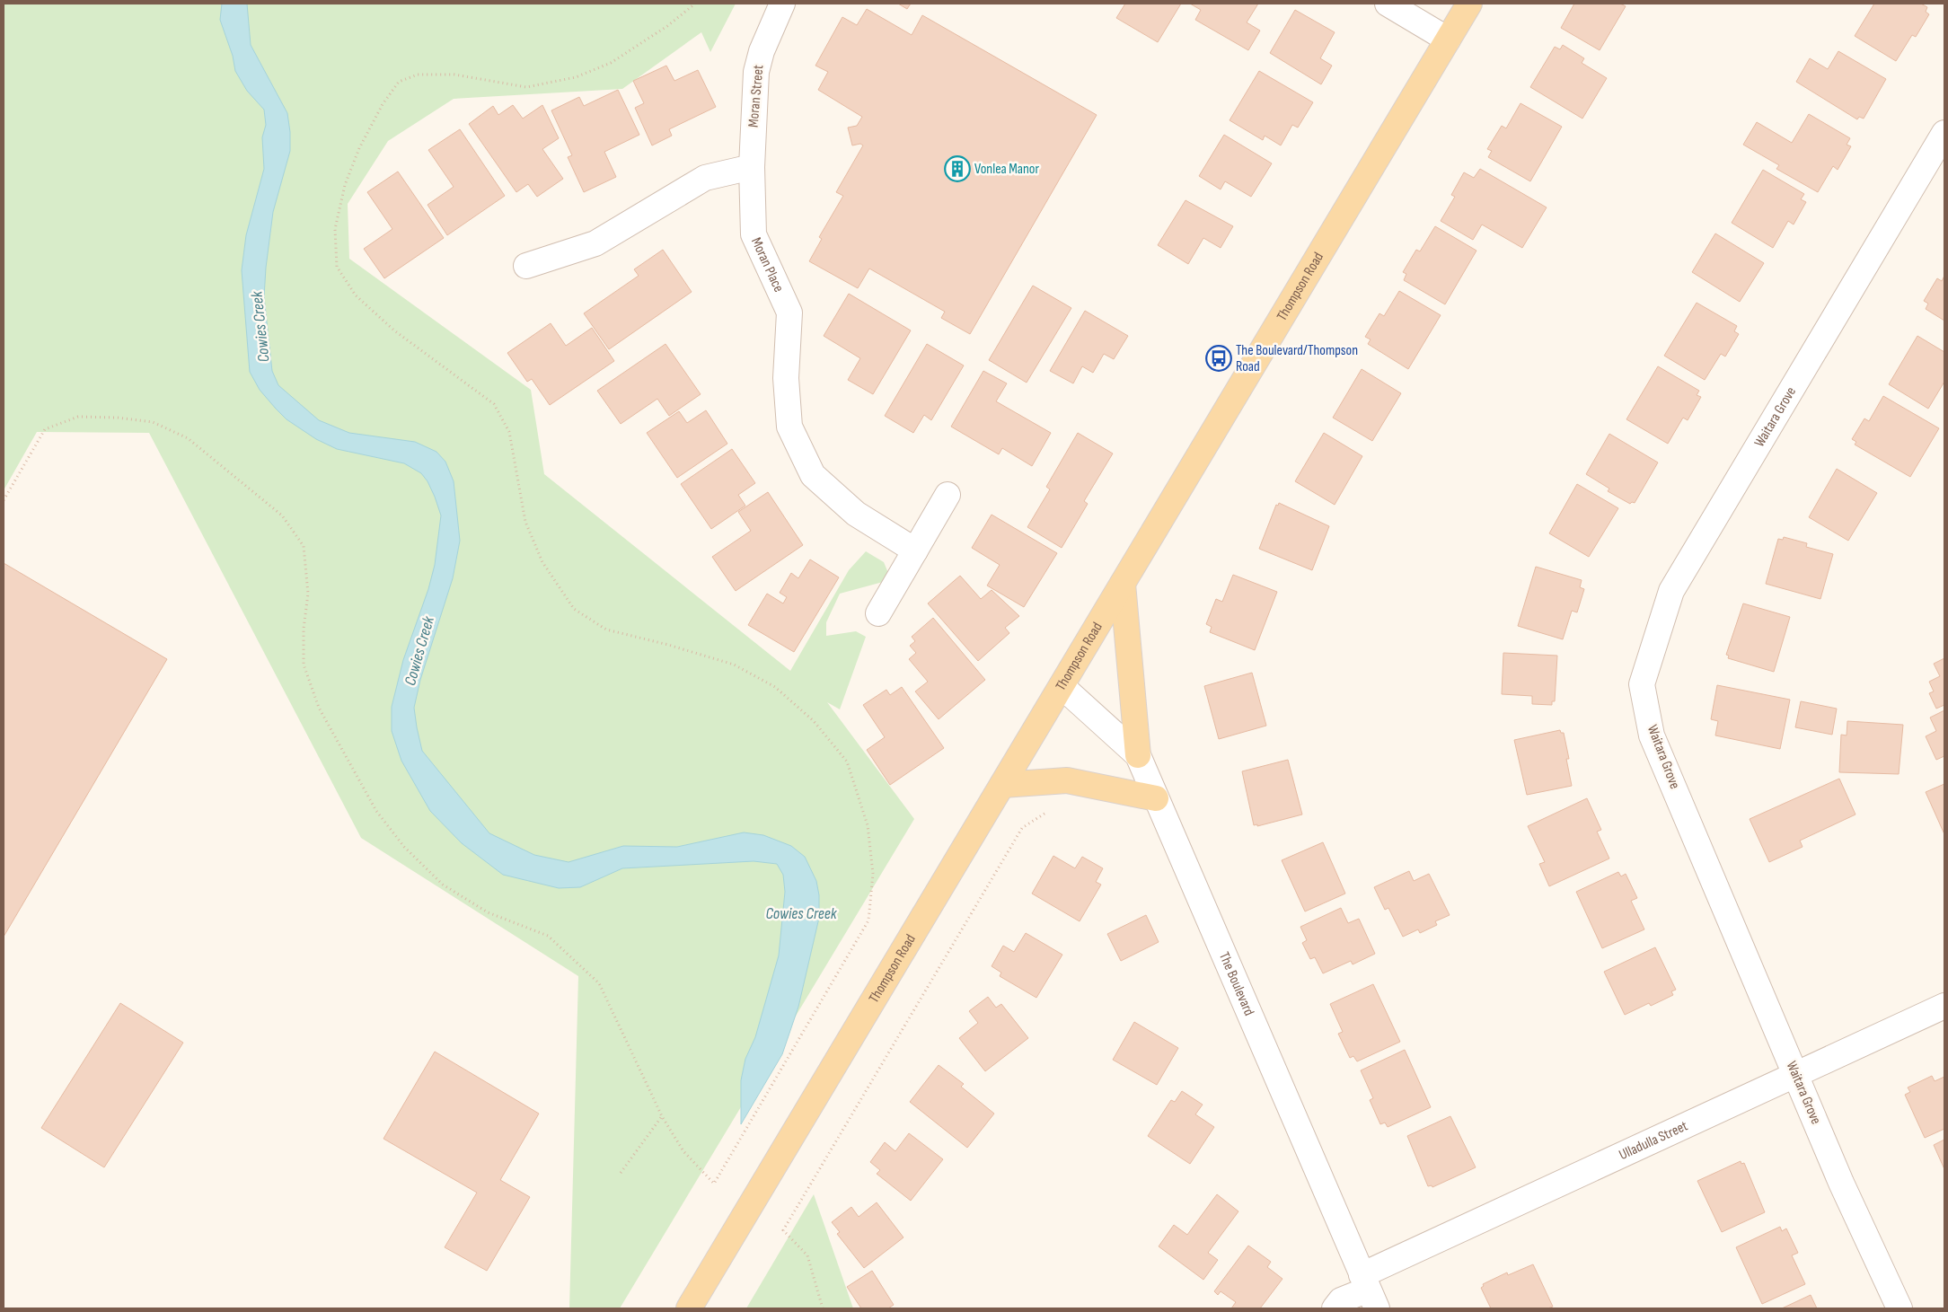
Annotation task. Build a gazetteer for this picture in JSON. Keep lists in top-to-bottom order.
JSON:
{
  "streets": {
    "main road": ["Thompson Road"],
    "street": [
      "Moran Street",
      "Moran Place",
      "Waitara Grove",
      "The Boulevard",
      "Ulladulla Street"
    ]
  },
  "crossings": [
    ["Moran Street", "Moran Place"],
    ["Thompson Road", "The Boulevard"],
    ["Waitara Grove", "Ulladulla Street"],
    ["The Boulevard", "Ulladulla Street"]
  ],
  "water": ["Cowies Creek"],
  "places": {
    "building": ["Vonlea Manor"],
    "bus stop": ["The Boulevard/Thompson Road"]
  }
}
